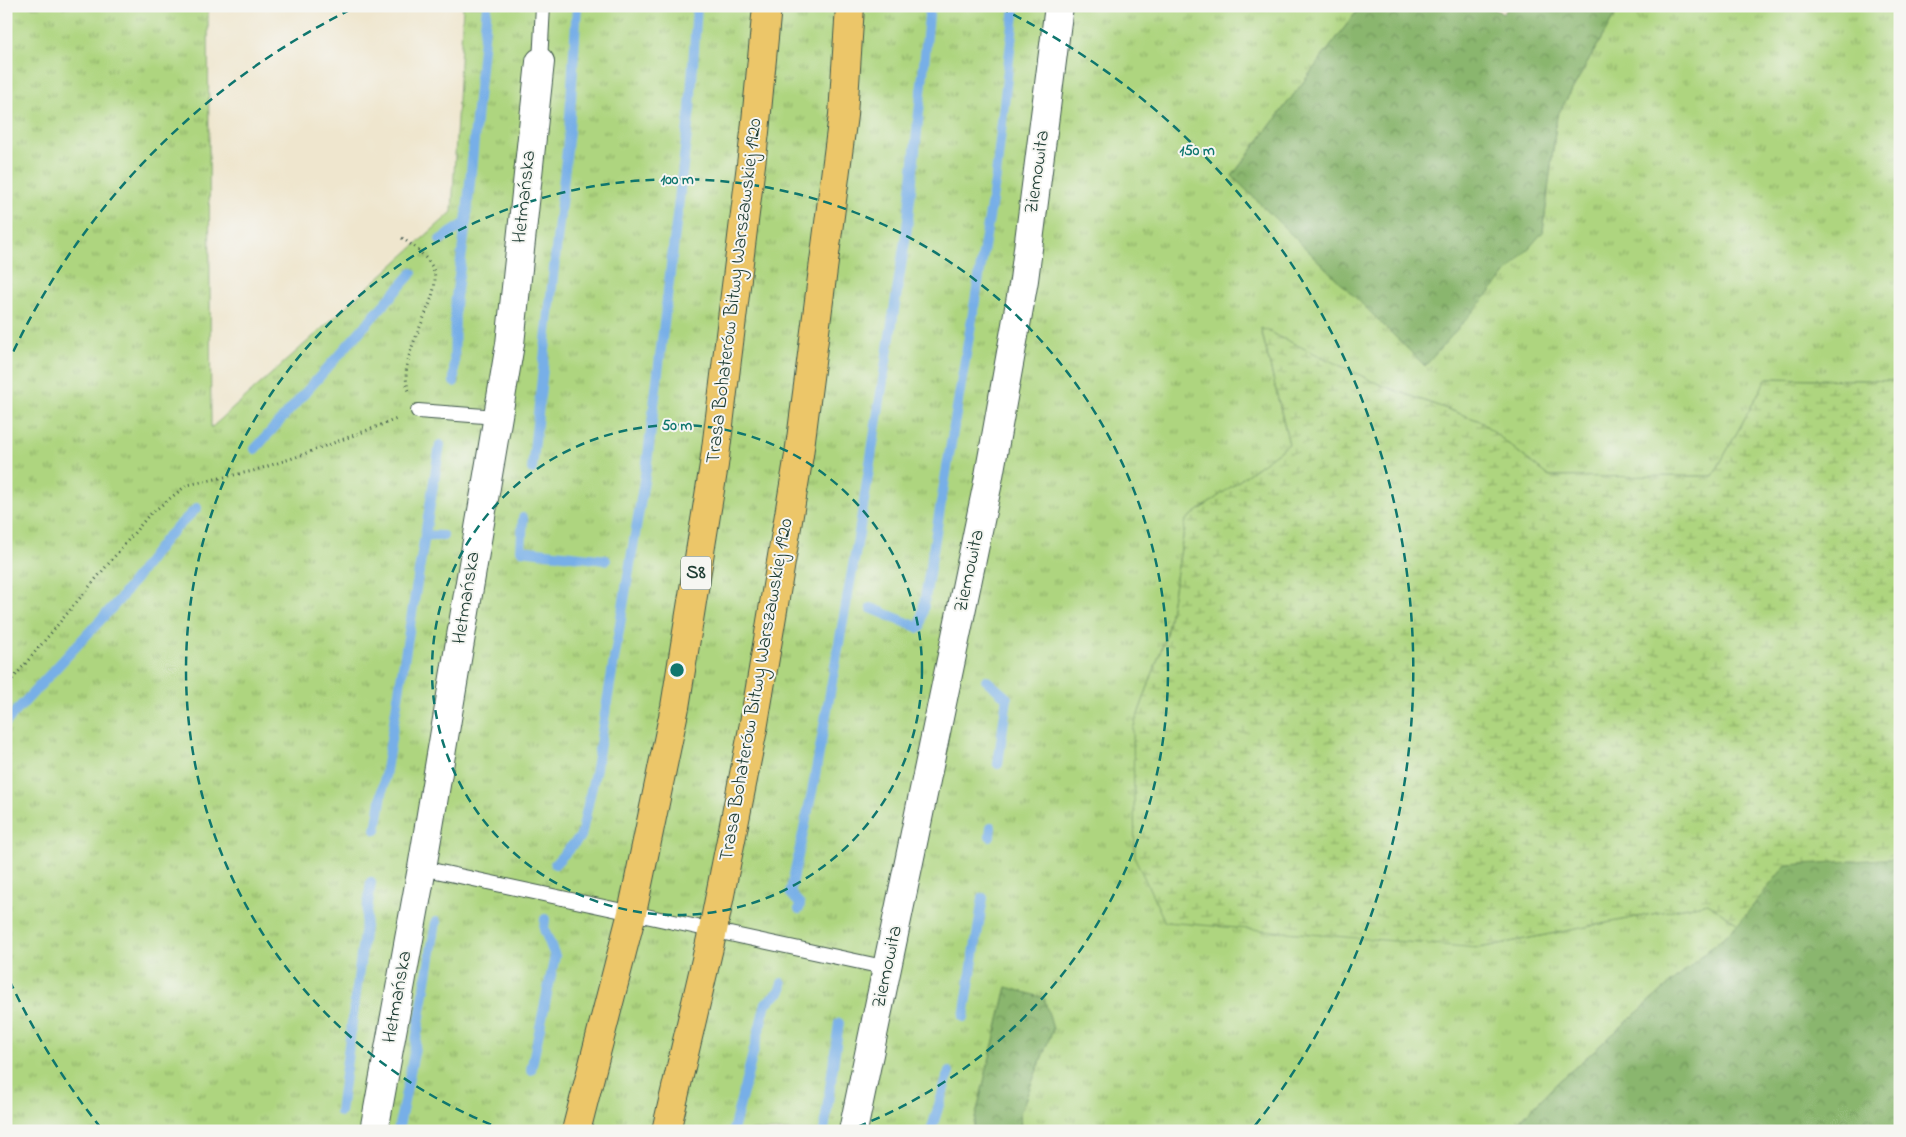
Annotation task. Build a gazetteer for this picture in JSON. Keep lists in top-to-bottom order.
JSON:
{
  "streets": {
    "highway": ["Trasa Bohaterów Bitwy Warszawskiej 1920", "S8"],
    "street": ["Ziemowita", "Hetmańska"]
  },
  "rings": ["150 m", "100 m", "50 m"]
}
